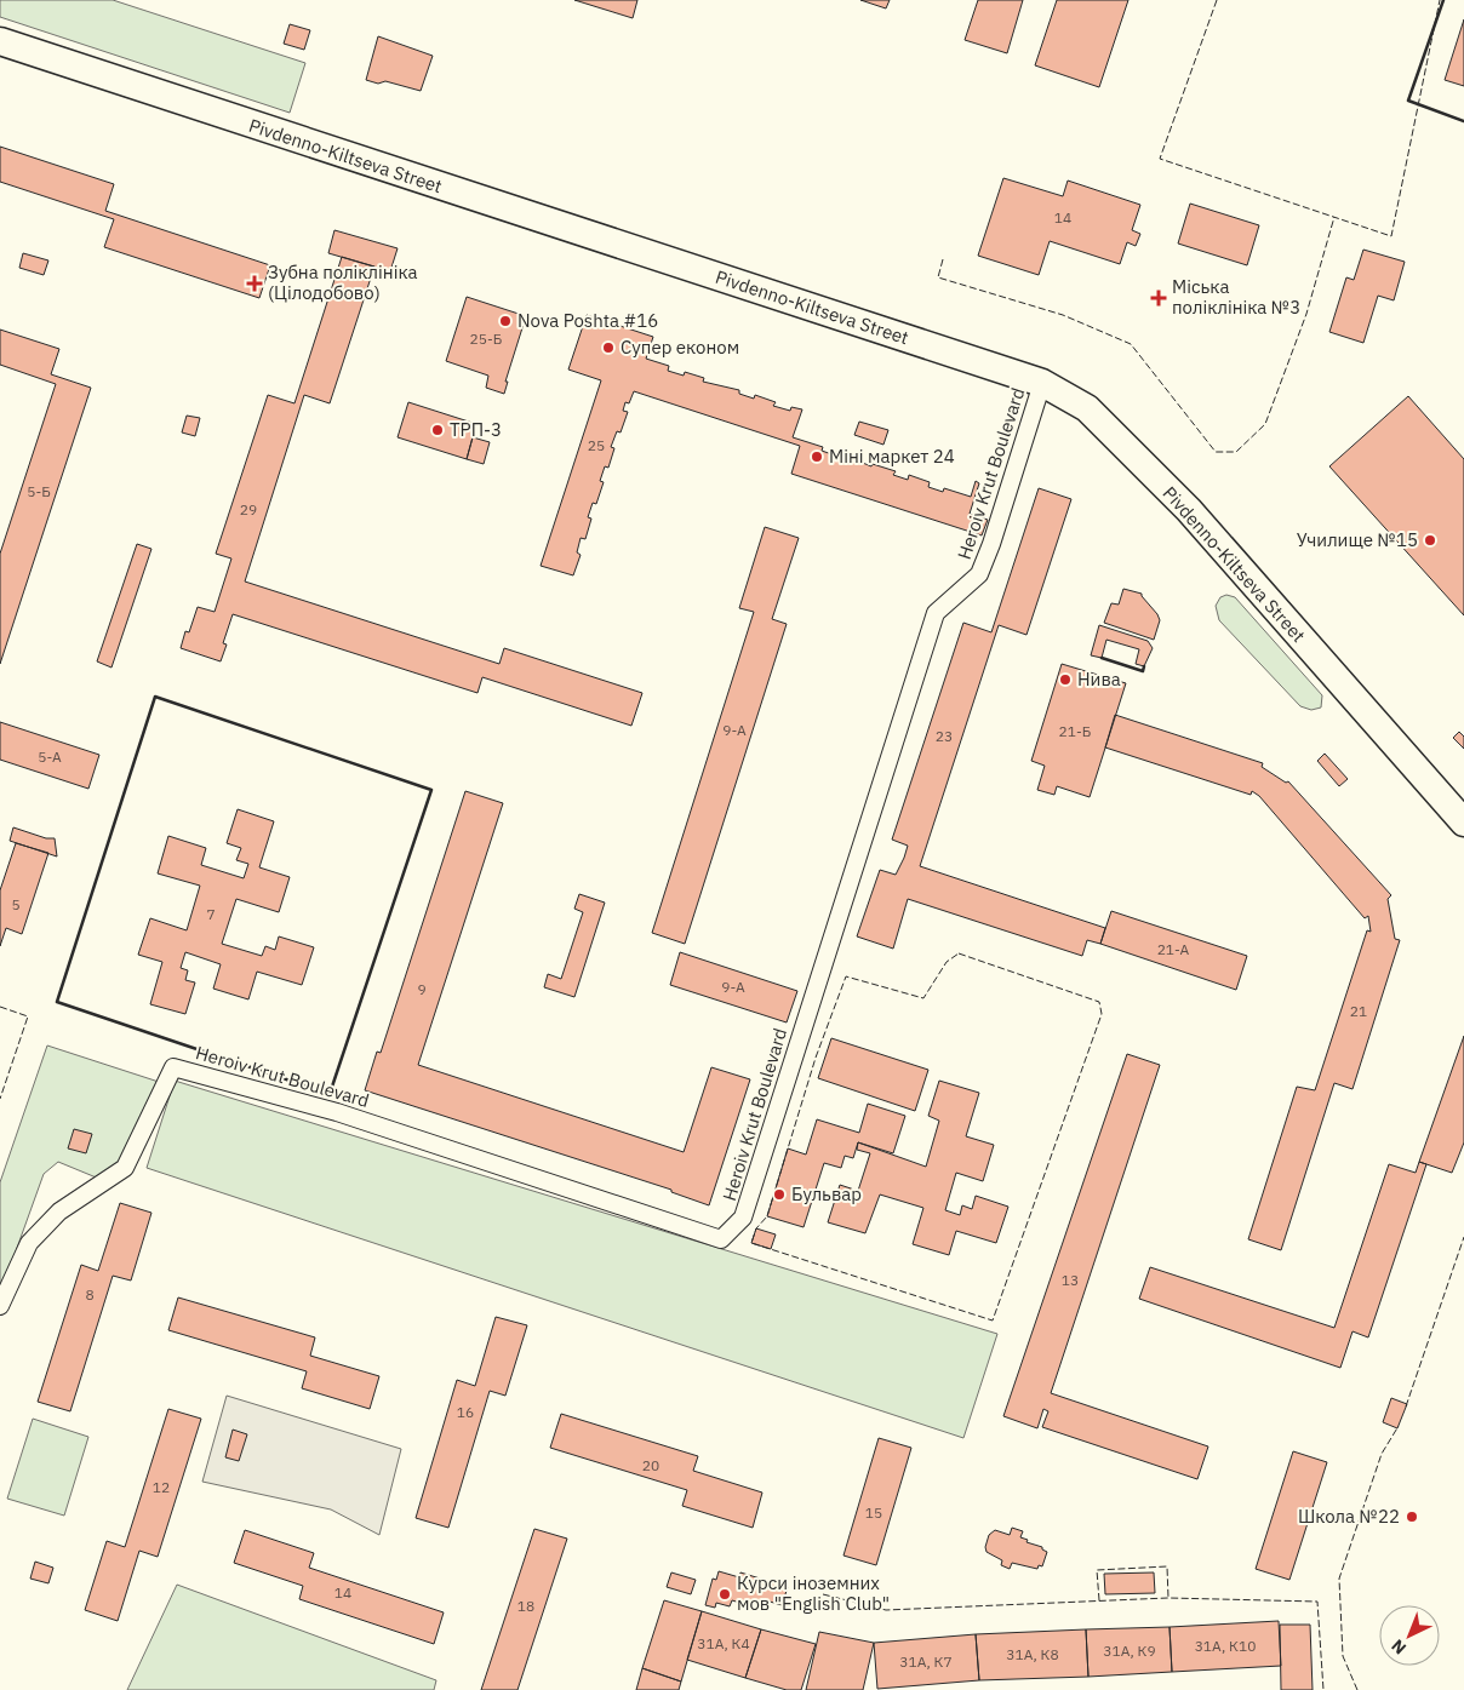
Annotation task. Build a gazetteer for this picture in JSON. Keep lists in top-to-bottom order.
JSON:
{
  "streets": {
    "main road": ["Pivdenno-Kiltseva Street"],
    "street": ["Heroiv Krut Boulevard"]
  },
  "crossings": [
    ["Pivdenno-Kiltseva Street", "Heroiv Krut Boulevard"]
  ],
  "places": {
    "health": ["Зубна поліклініка (Цілодобово)", "Міська поліклініка №3"],
    "other": [
      "Nova Poshta #16",
      "Супер економ",
      "ТРП-3",
      "Міні маркет 24",
      "Училище №15",
      "Нива",
      "Бульвар",
      "Школа №22",
      "Курси іноземних мов \"English Club\""
    ]
  },
  "house_numbers": [
    "14",
    "25-Б",
    "25",
    "5-Б",
    "29",
    "9-А",
    "21-Б",
    "23",
    "5-А",
    "5",
    "7",
    "21-А",
    "9-А",
    "9",
    "21",
    "13",
    "8",
    "16",
    "20",
    "12",
    "15",
    "14",
    "18",
    "31А, К4",
    "31А, К10",
    "31А, К9",
    "31А, К8",
    "31А, К7"
  ],
  "north": "bottom left"
}
